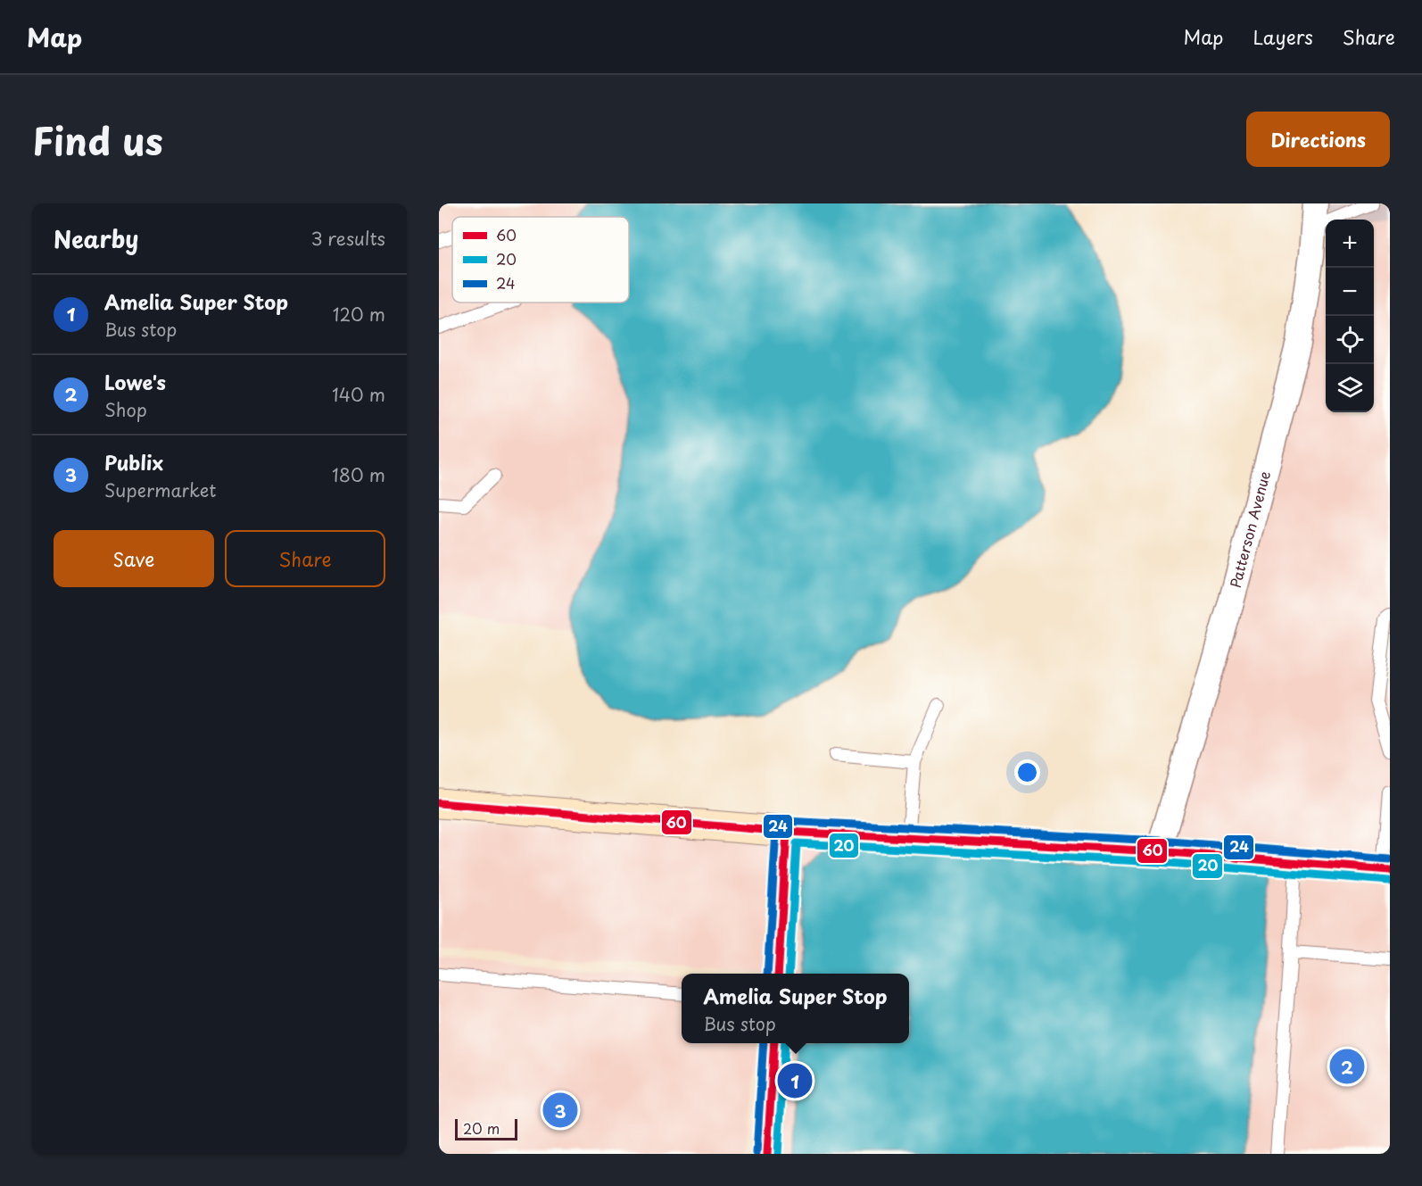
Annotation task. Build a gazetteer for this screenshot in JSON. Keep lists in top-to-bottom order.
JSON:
{
  "streets": {
    "street": ["Patterson Avenue"]
  },
  "lines": ["transit line 60", "transit line 24", "transit line 20"],
  "legend": ["60", "20", "24"],
  "scale_bar": "20 m",
  "page": {
    "header": "Map",
    "nav": ["Map", "Layers", "Share"],
    "title": "Find us",
    "buttons": [
      "Directions",
      ["Save", "Share"]
    ],
    "heading": ["Nearby", "3 results"],
    "map_buttons": ["+", "−"],
    "list": [
      {
        "mark": "1",
        "name": "Amelia Super Stop",
        "note": "Bus stop",
        "value": "120 m"
      },
      {
        "mark": "2",
        "name": "Lowe's",
        "note": "Shop",
        "value": "140 m"
      },
      {
        "mark": "3",
        "name": "Publix",
        "note": "Supermarket",
        "value": "180 m"
      }
    ],
    "popup": ["Amelia Super Stop", "Bus stop"],
    "pins": ["2", "1", "3"],
    "scale": "20 m"
  }
}
